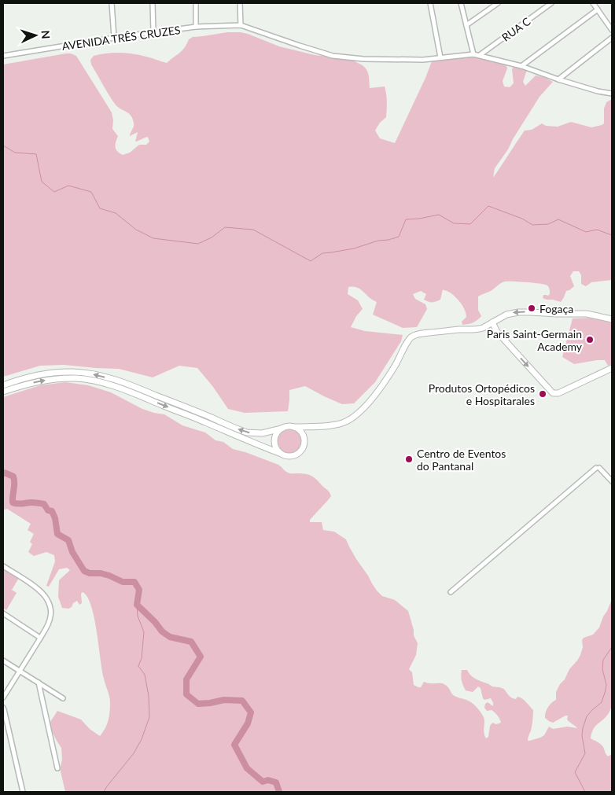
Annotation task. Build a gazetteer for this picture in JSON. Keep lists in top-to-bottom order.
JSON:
{
  "streets": {
    "street": ["RUA C", "AVENIDA TRÊS CRUZES"]
  },
  "places": [
    "Fogaça",
    "Paris Saint-Germain Academy",
    "Produtos Ortopédicos e Hospitarales",
    "Centro de Eventos do Pantanal"
  ],
  "north": "right"
}
